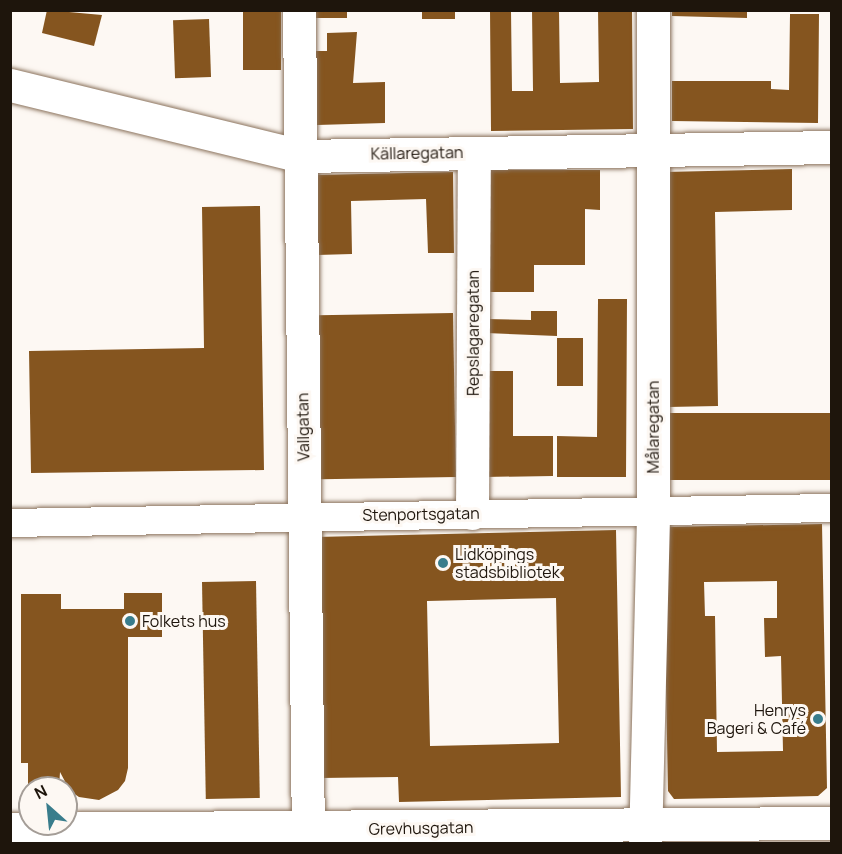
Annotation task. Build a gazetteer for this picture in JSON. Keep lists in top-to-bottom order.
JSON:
{
  "streets": {
    "street": [
      "Källaregatan",
      "Repslagaregatan",
      "Vallgatan",
      "Målaregatan",
      "Stenportsgatan",
      "Grevhusgatan"
    ]
  },
  "crossings": [
    ["Källaregatan", "Repslagaregatan"],
    ["Källaregatan", "Vallgatan"],
    ["Källaregatan", "Målaregatan"],
    ["Repslagaregatan", "Stenportsgatan"],
    ["Vallgatan", "Stenportsgatan"],
    ["Vallgatan", "Grevhusgatan"],
    ["Målaregatan", "Stenportsgatan"],
    ["Målaregatan", "Grevhusgatan"]
  ],
  "places": ["Lidköpings stadsbibliotek", "Folkets hus", "Henrys Bageri & Café"],
  "north": "top left"
}
